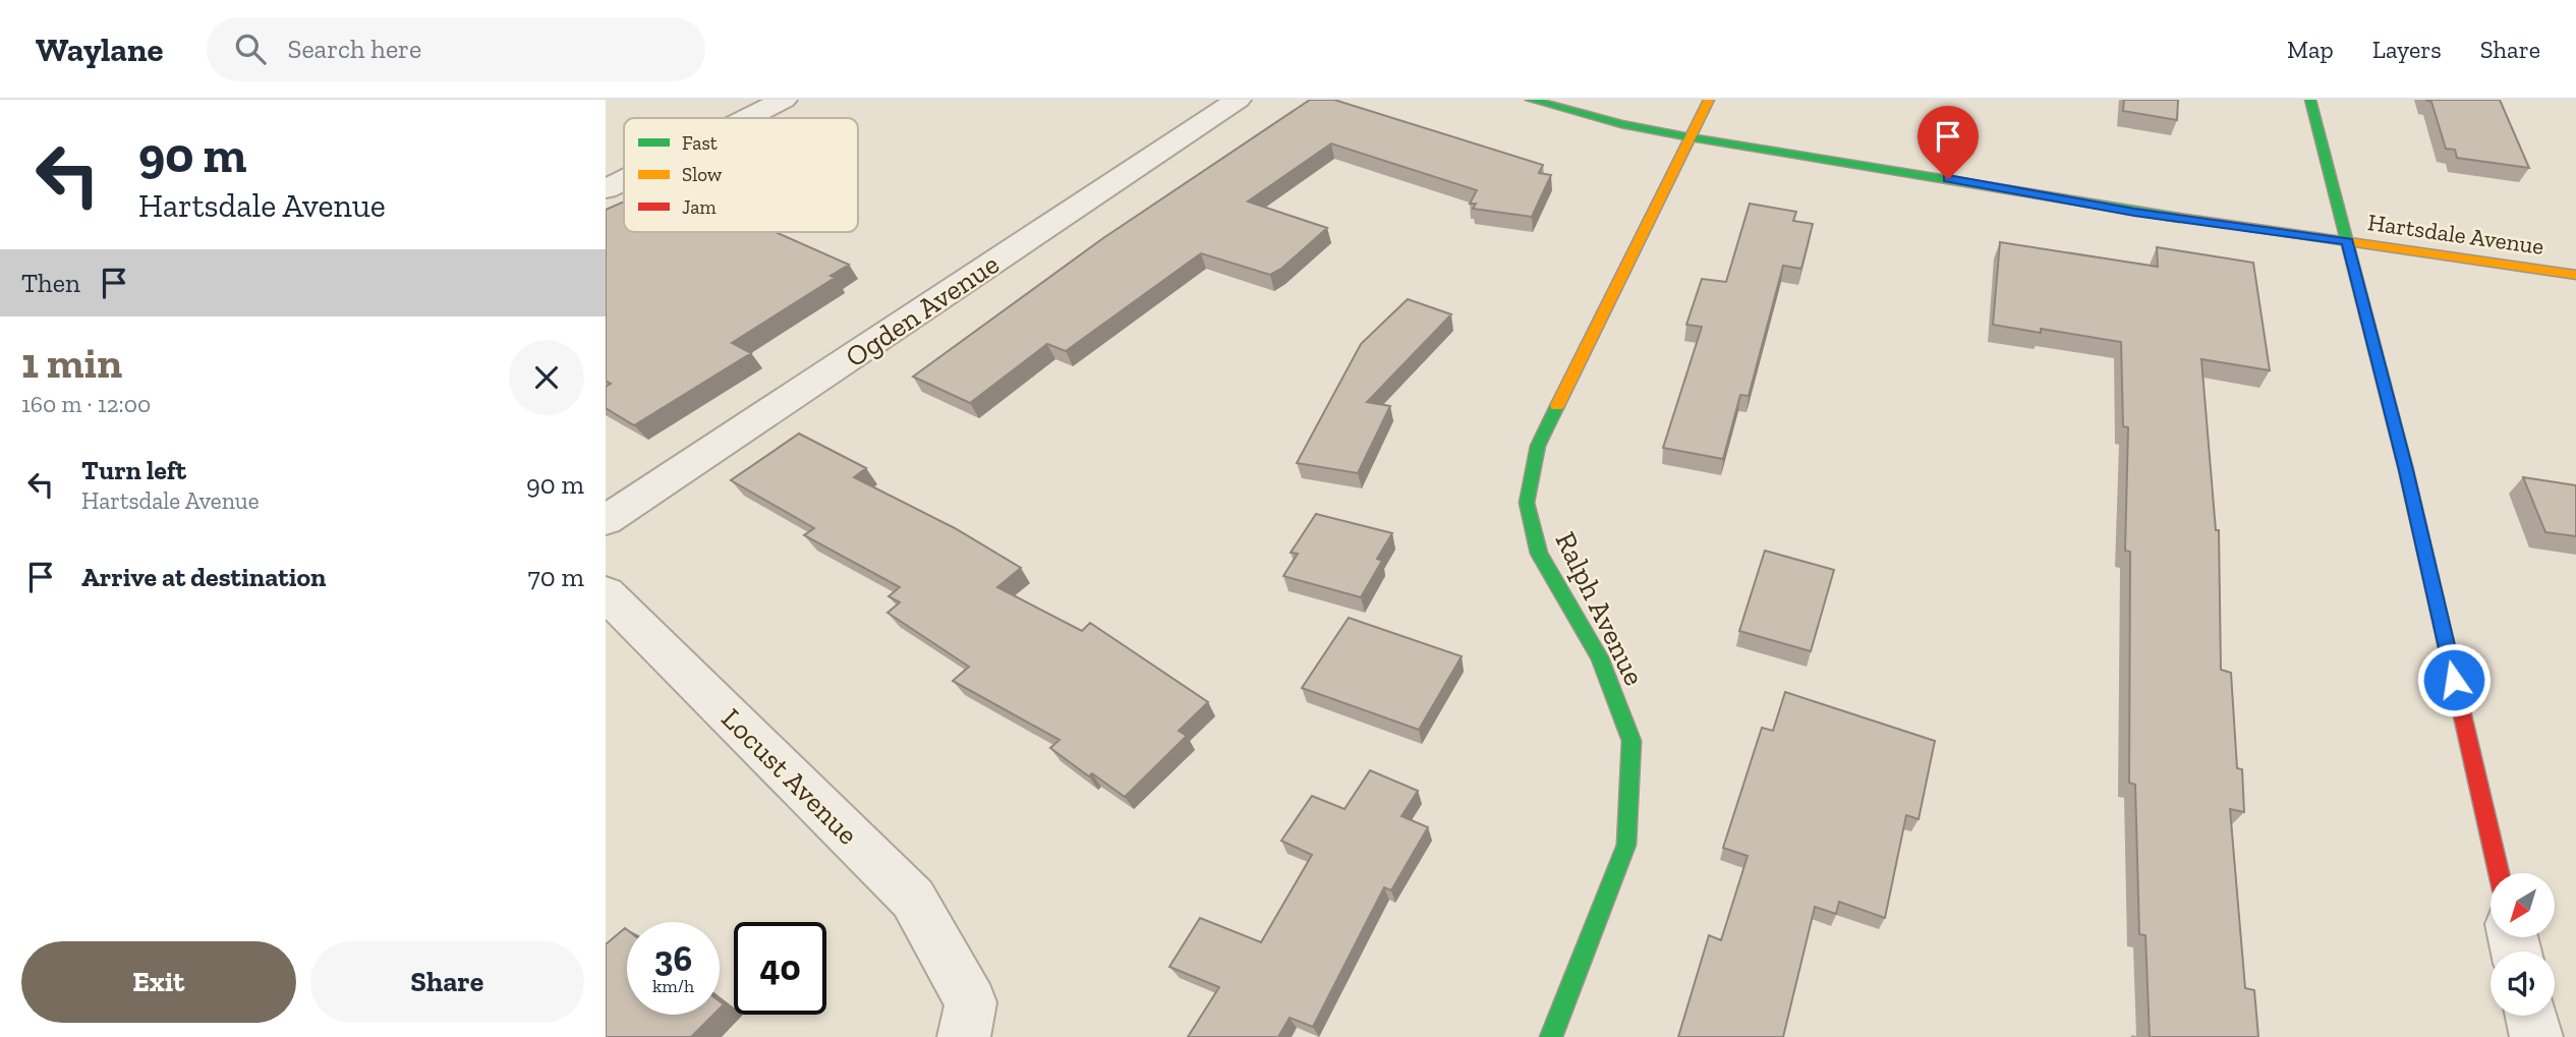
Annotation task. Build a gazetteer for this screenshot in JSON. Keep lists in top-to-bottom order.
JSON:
{
  "streets": {
    "street": [
      "Hartsdale Avenue",
      "Ogden Avenue",
      "Ralph Avenue",
      "Locust Avenue"
    ]
  },
  "crossings": [
    ["Hartsdale Avenue", "Ralph Avenue"]
  ],
  "legend": ["Fast", "Slow", "Jam"],
  "north": "bottom left",
  "page": {
    "header": "Waylane",
    "search": "Search here",
    "nav": ["Map", "Layers", "Share"],
    "turn": ["90 m", "Hartsdale Avenue"],
    "then": "Then",
    "heading": ["1 min", "160 m · 12:00"],
    "list": [
      {
        "name": "Turn left",
        "note": "Hartsdale Avenue",
        "value": "90 m"
      },
      {
        "name": "Arrive at destination",
        "value": "70 m"
      }
    ],
    "speed": "36 km/h",
    "limit": "40",
    "buttons": ["Exit", "Share"]
  }
}
